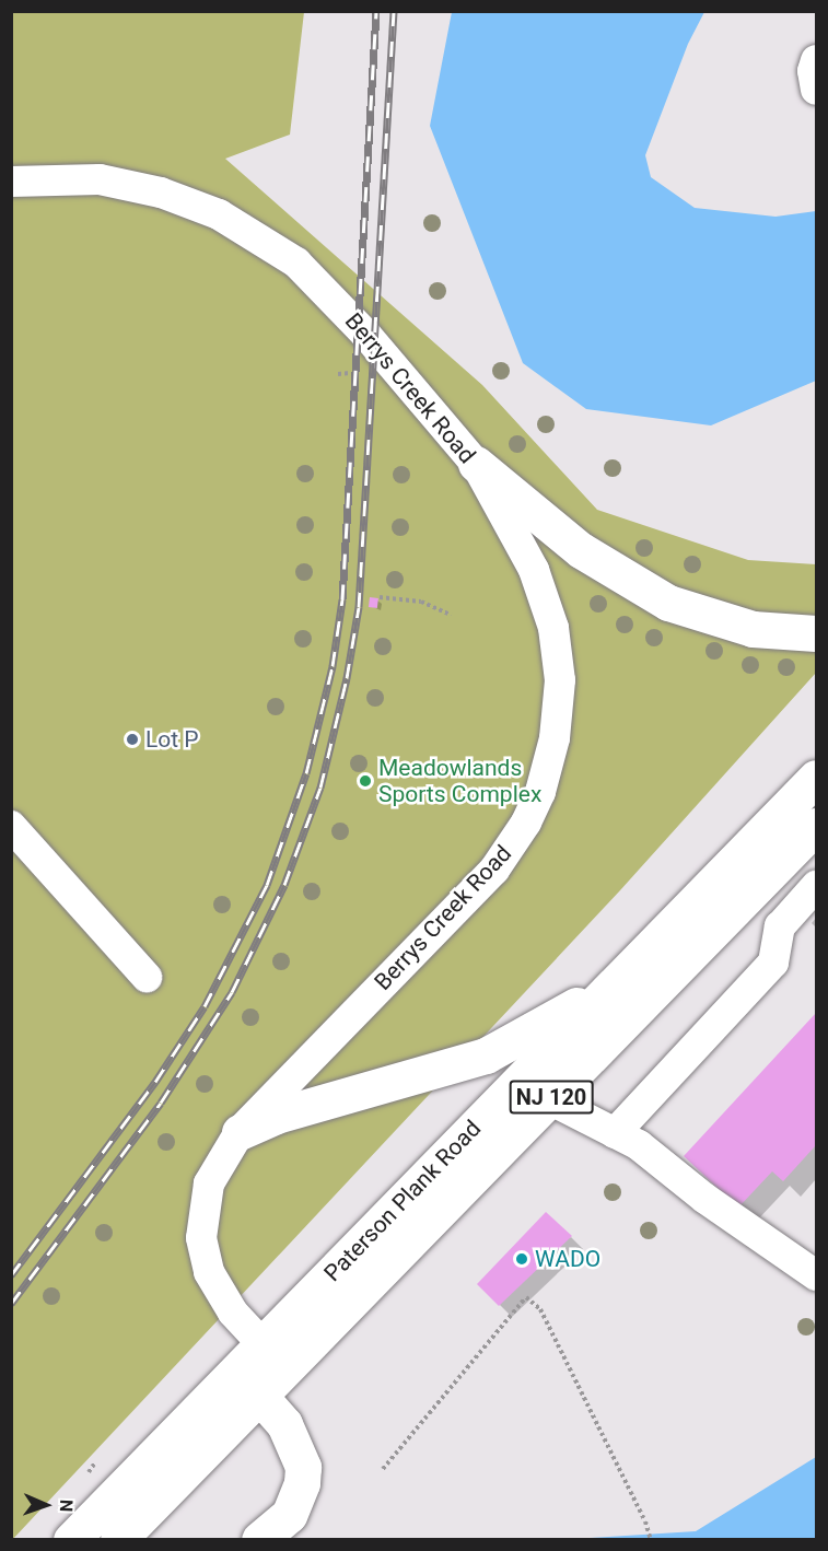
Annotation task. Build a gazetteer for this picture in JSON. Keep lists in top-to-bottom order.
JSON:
{
  "streets": {
    "main road": ["NJ 120", "Paterson Plank Road"],
    "street": ["Berrys Creek Road"]
  },
  "crossings": [
    ["Berrys Creek Road", "Paterson Plank Road"]
  ],
  "places": ["Lot P", "Meadowlands Sports Complex", "WADO"],
  "north": "right"
}
